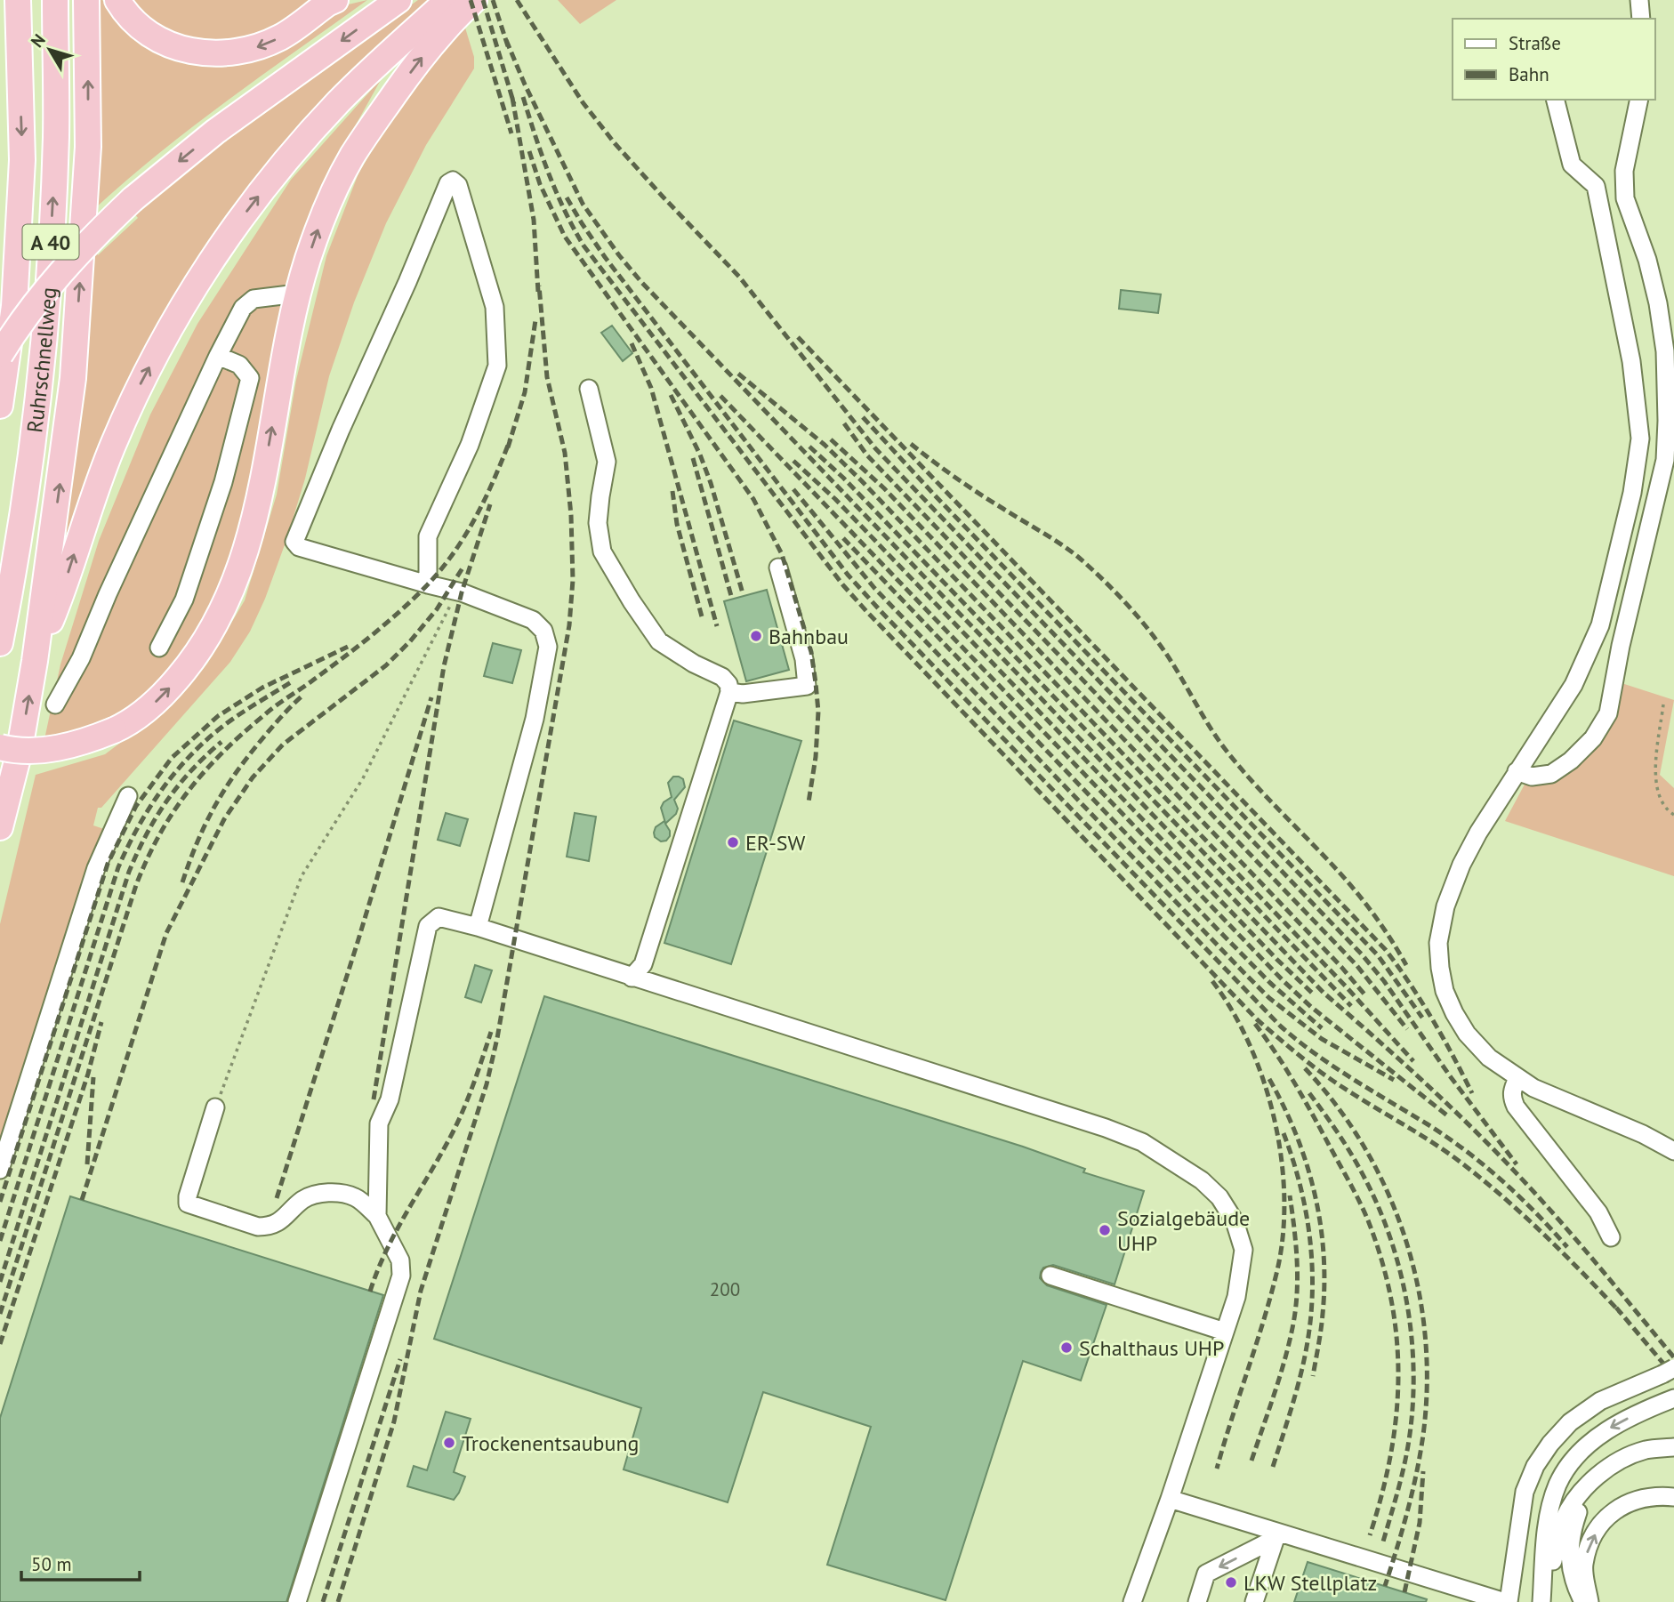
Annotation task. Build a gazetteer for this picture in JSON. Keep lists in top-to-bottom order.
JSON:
{
  "streets": {
    "highway": ["A 40", "Ruhrschnellweg"]
  },
  "places": [
    "Bahnbau",
    "ER-SW",
    "Sozialgebäude UHP",
    "Schalthaus UHP",
    "Trockenentsaubung",
    "LKW Stellplatz"
  ],
  "house_numbers": ["200"],
  "legend": ["Straße", "Bahn"],
  "scale_bar": "50 m",
  "north": "top left"
}
